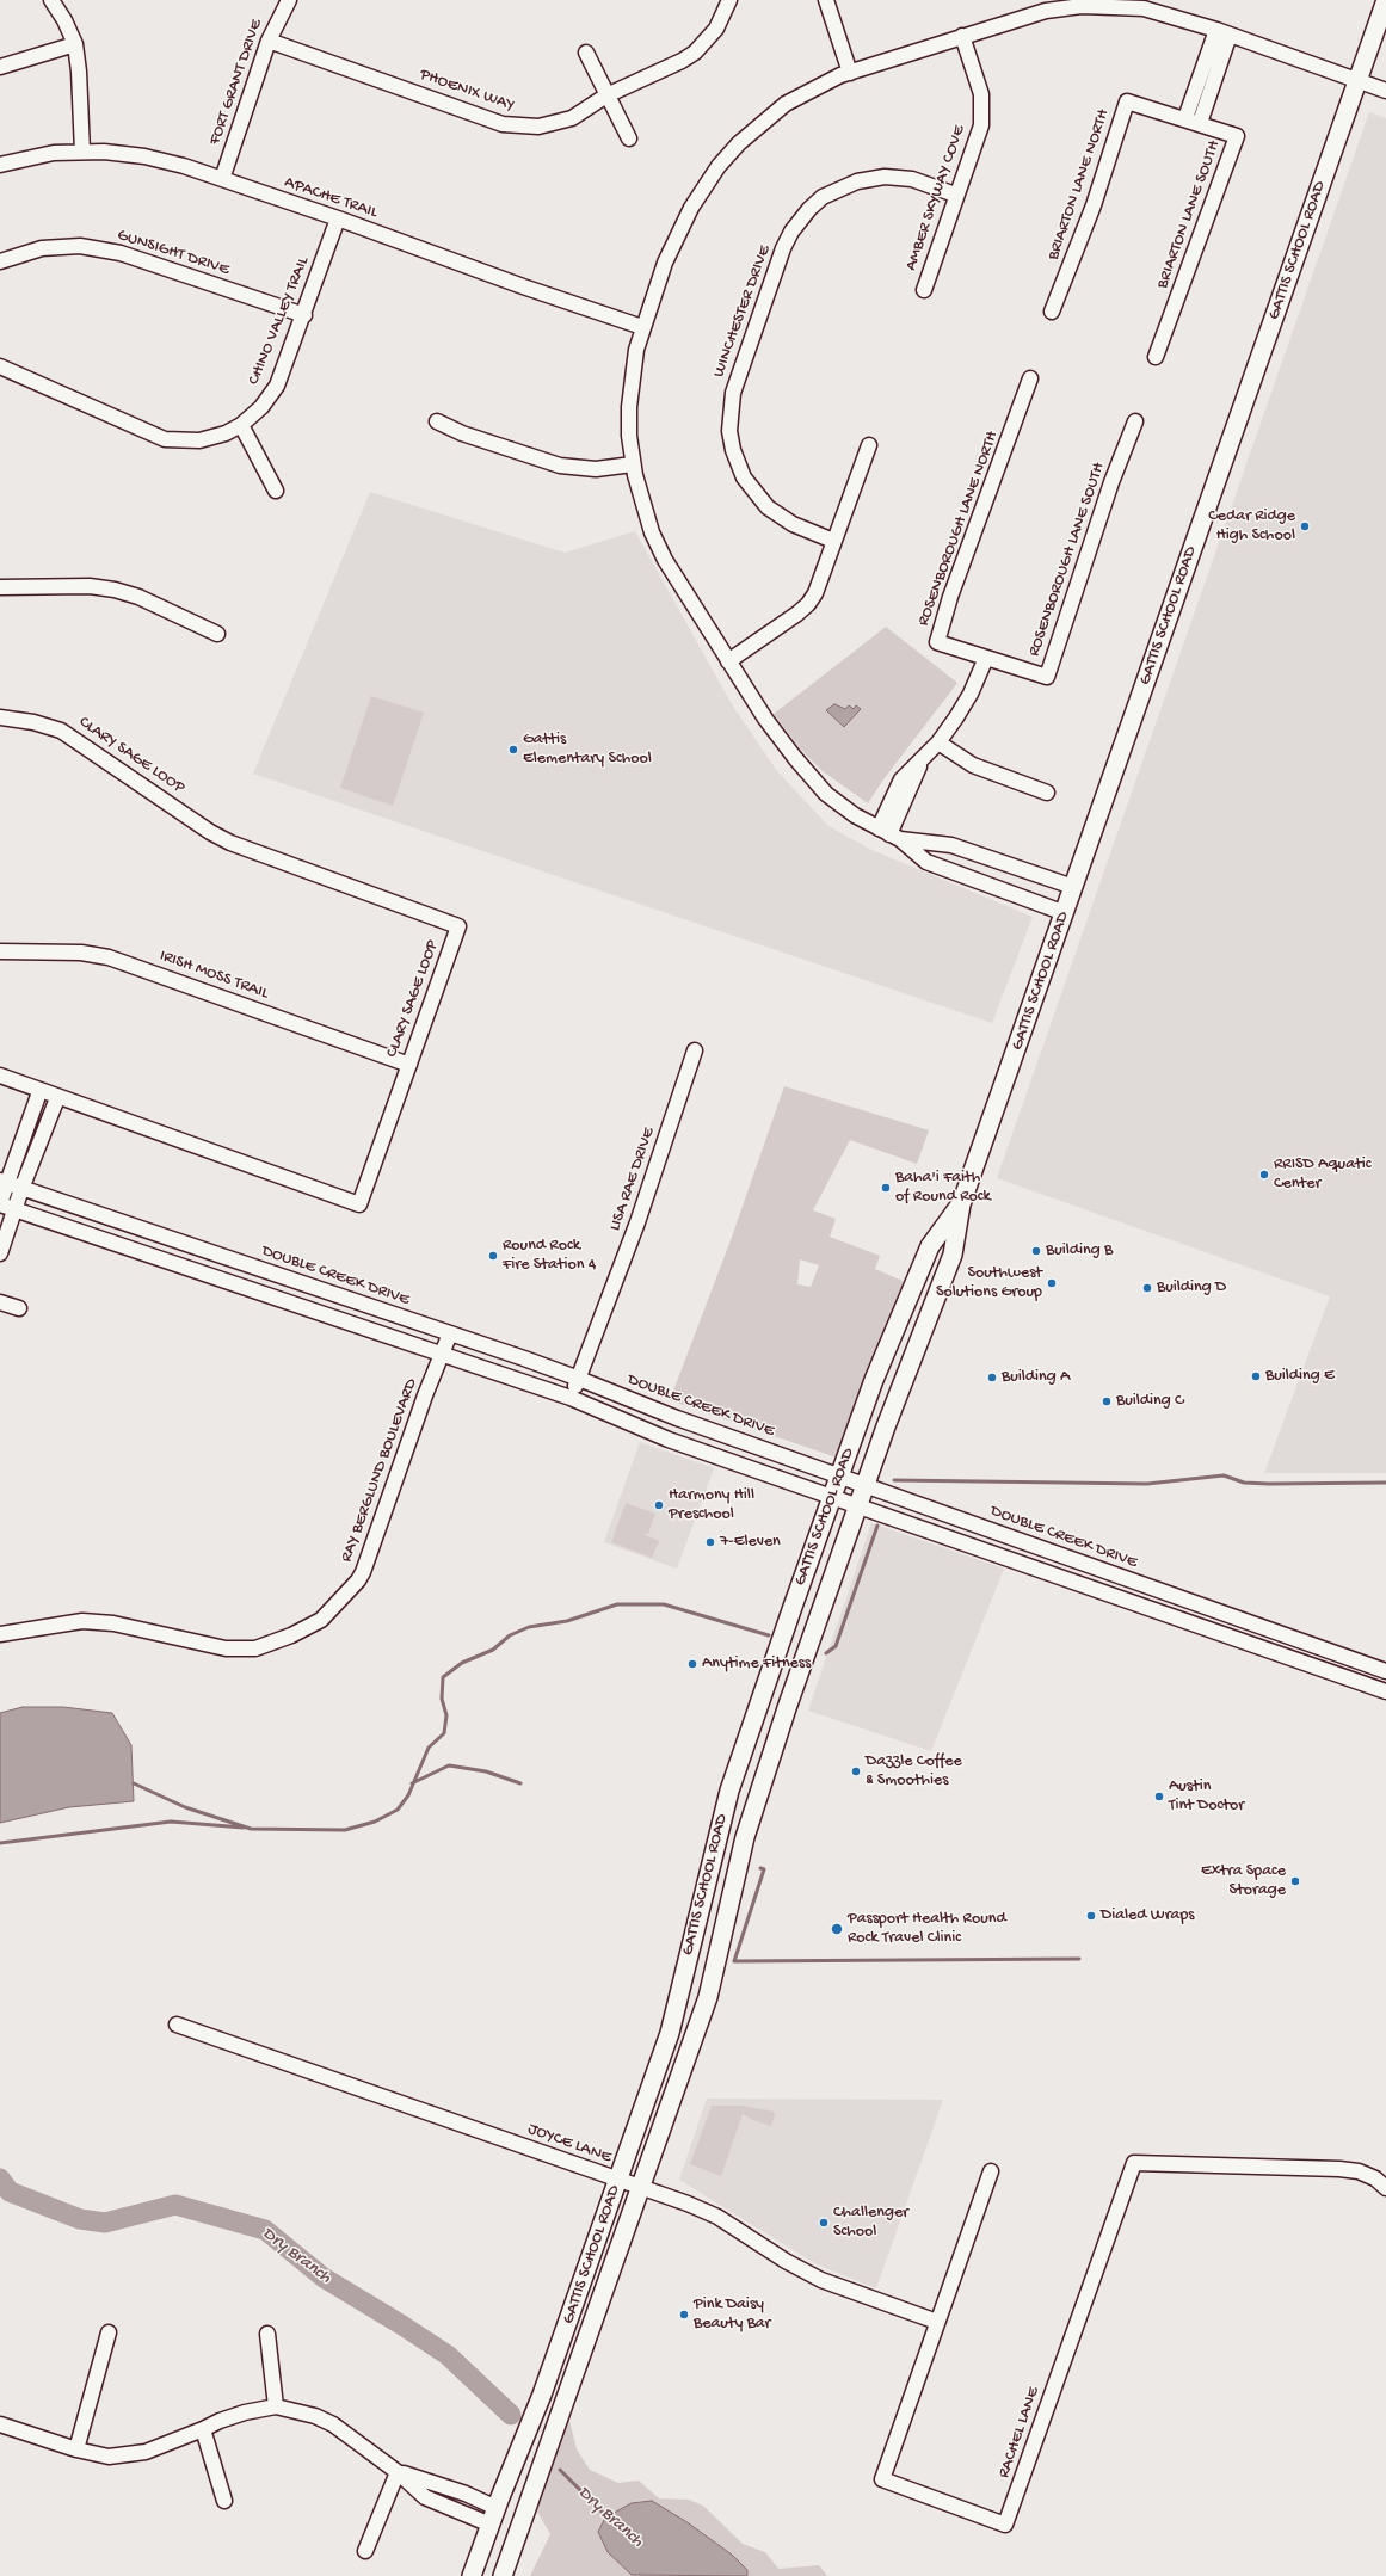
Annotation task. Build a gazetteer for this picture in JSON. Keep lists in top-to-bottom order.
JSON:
{
  "streets": {
    "main road": ["GATTIS SCHOOL ROAD"],
    "street": [
      "FORT GRANT DRIVE",
      "PHOENIX WAY",
      "BRIARTON LANE NORTH",
      "APACHE TRAIL",
      "AMBER SKYWAY COVE",
      "BRIARTON LANE SOUTH",
      "GUNSIGHT DRIVE",
      "WINCHESTER DRIVE",
      "CHINO VALLEY TRAIL",
      "ROSENBOROUGH LANE NORTH",
      "ROSENBOROUGH LANE SOUTH",
      "CLARY SAGE LOOP",
      "IRISH MOSS TRAIL",
      "LISA RAE DRIVE",
      "DOUBLE CREEK DRIVE",
      "RAY BERGLUND BOULEVARD",
      "JOYCE LANE",
      "RACHEL LANE"
    ]
  },
  "crossings": [
    ["FORT GRANT DRIVE", "PHOENIX WAY"],
    ["FORT GRANT DRIVE", "APACHE TRAIL"],
    ["BRIARTON LANE NORTH", "BRIARTON LANE SOUTH"],
    ["APACHE TRAIL", "CHINO VALLEY TRAIL"],
    ["AMBER SKYWAY COVE", "WINCHESTER DRIVE"],
    ["GATTIS SCHOOL ROAD", "DOUBLE CREEK DRIVE"],
    ["GATTIS SCHOOL ROAD", "JOYCE LANE"],
    ["GUNSIGHT DRIVE", "CHINO VALLEY TRAIL"],
    ["ROSENBOROUGH LANE NORTH", "ROSENBOROUGH LANE SOUTH"],
    ["CLARY SAGE LOOP", "IRISH MOSS TRAIL"],
    ["LISA RAE DRIVE", "DOUBLE CREEK DRIVE"],
    ["DOUBLE CREEK DRIVE", "RAY BERGLUND BOULEVARD"],
    ["JOYCE LANE", "RACHEL LANE"]
  ],
  "water": ["Dry Branch"],
  "places": [
    "Cedar Ridge High School",
    "Gattis Elementary School",
    "RRISD Aquatic Center",
    "Baha'i Faith of Round Rock",
    "Building B",
    "Round Rock Fire Station 4",
    "Southwest Solutions Group",
    "Building D",
    "Building E",
    "Building A",
    "Building C",
    "Harmony Hill Preschool",
    "7-Eleven",
    "Anytime Fitness",
    "Dazzle Coffee & Smoothies",
    "Austin Tint Doctor",
    "Extra Space Storage",
    "Dialed Wraps",
    "Passport Health Round Rock Travel Clinic",
    "Challenger School",
    "Pink Daisy Beauty Bar"
  ]
}
